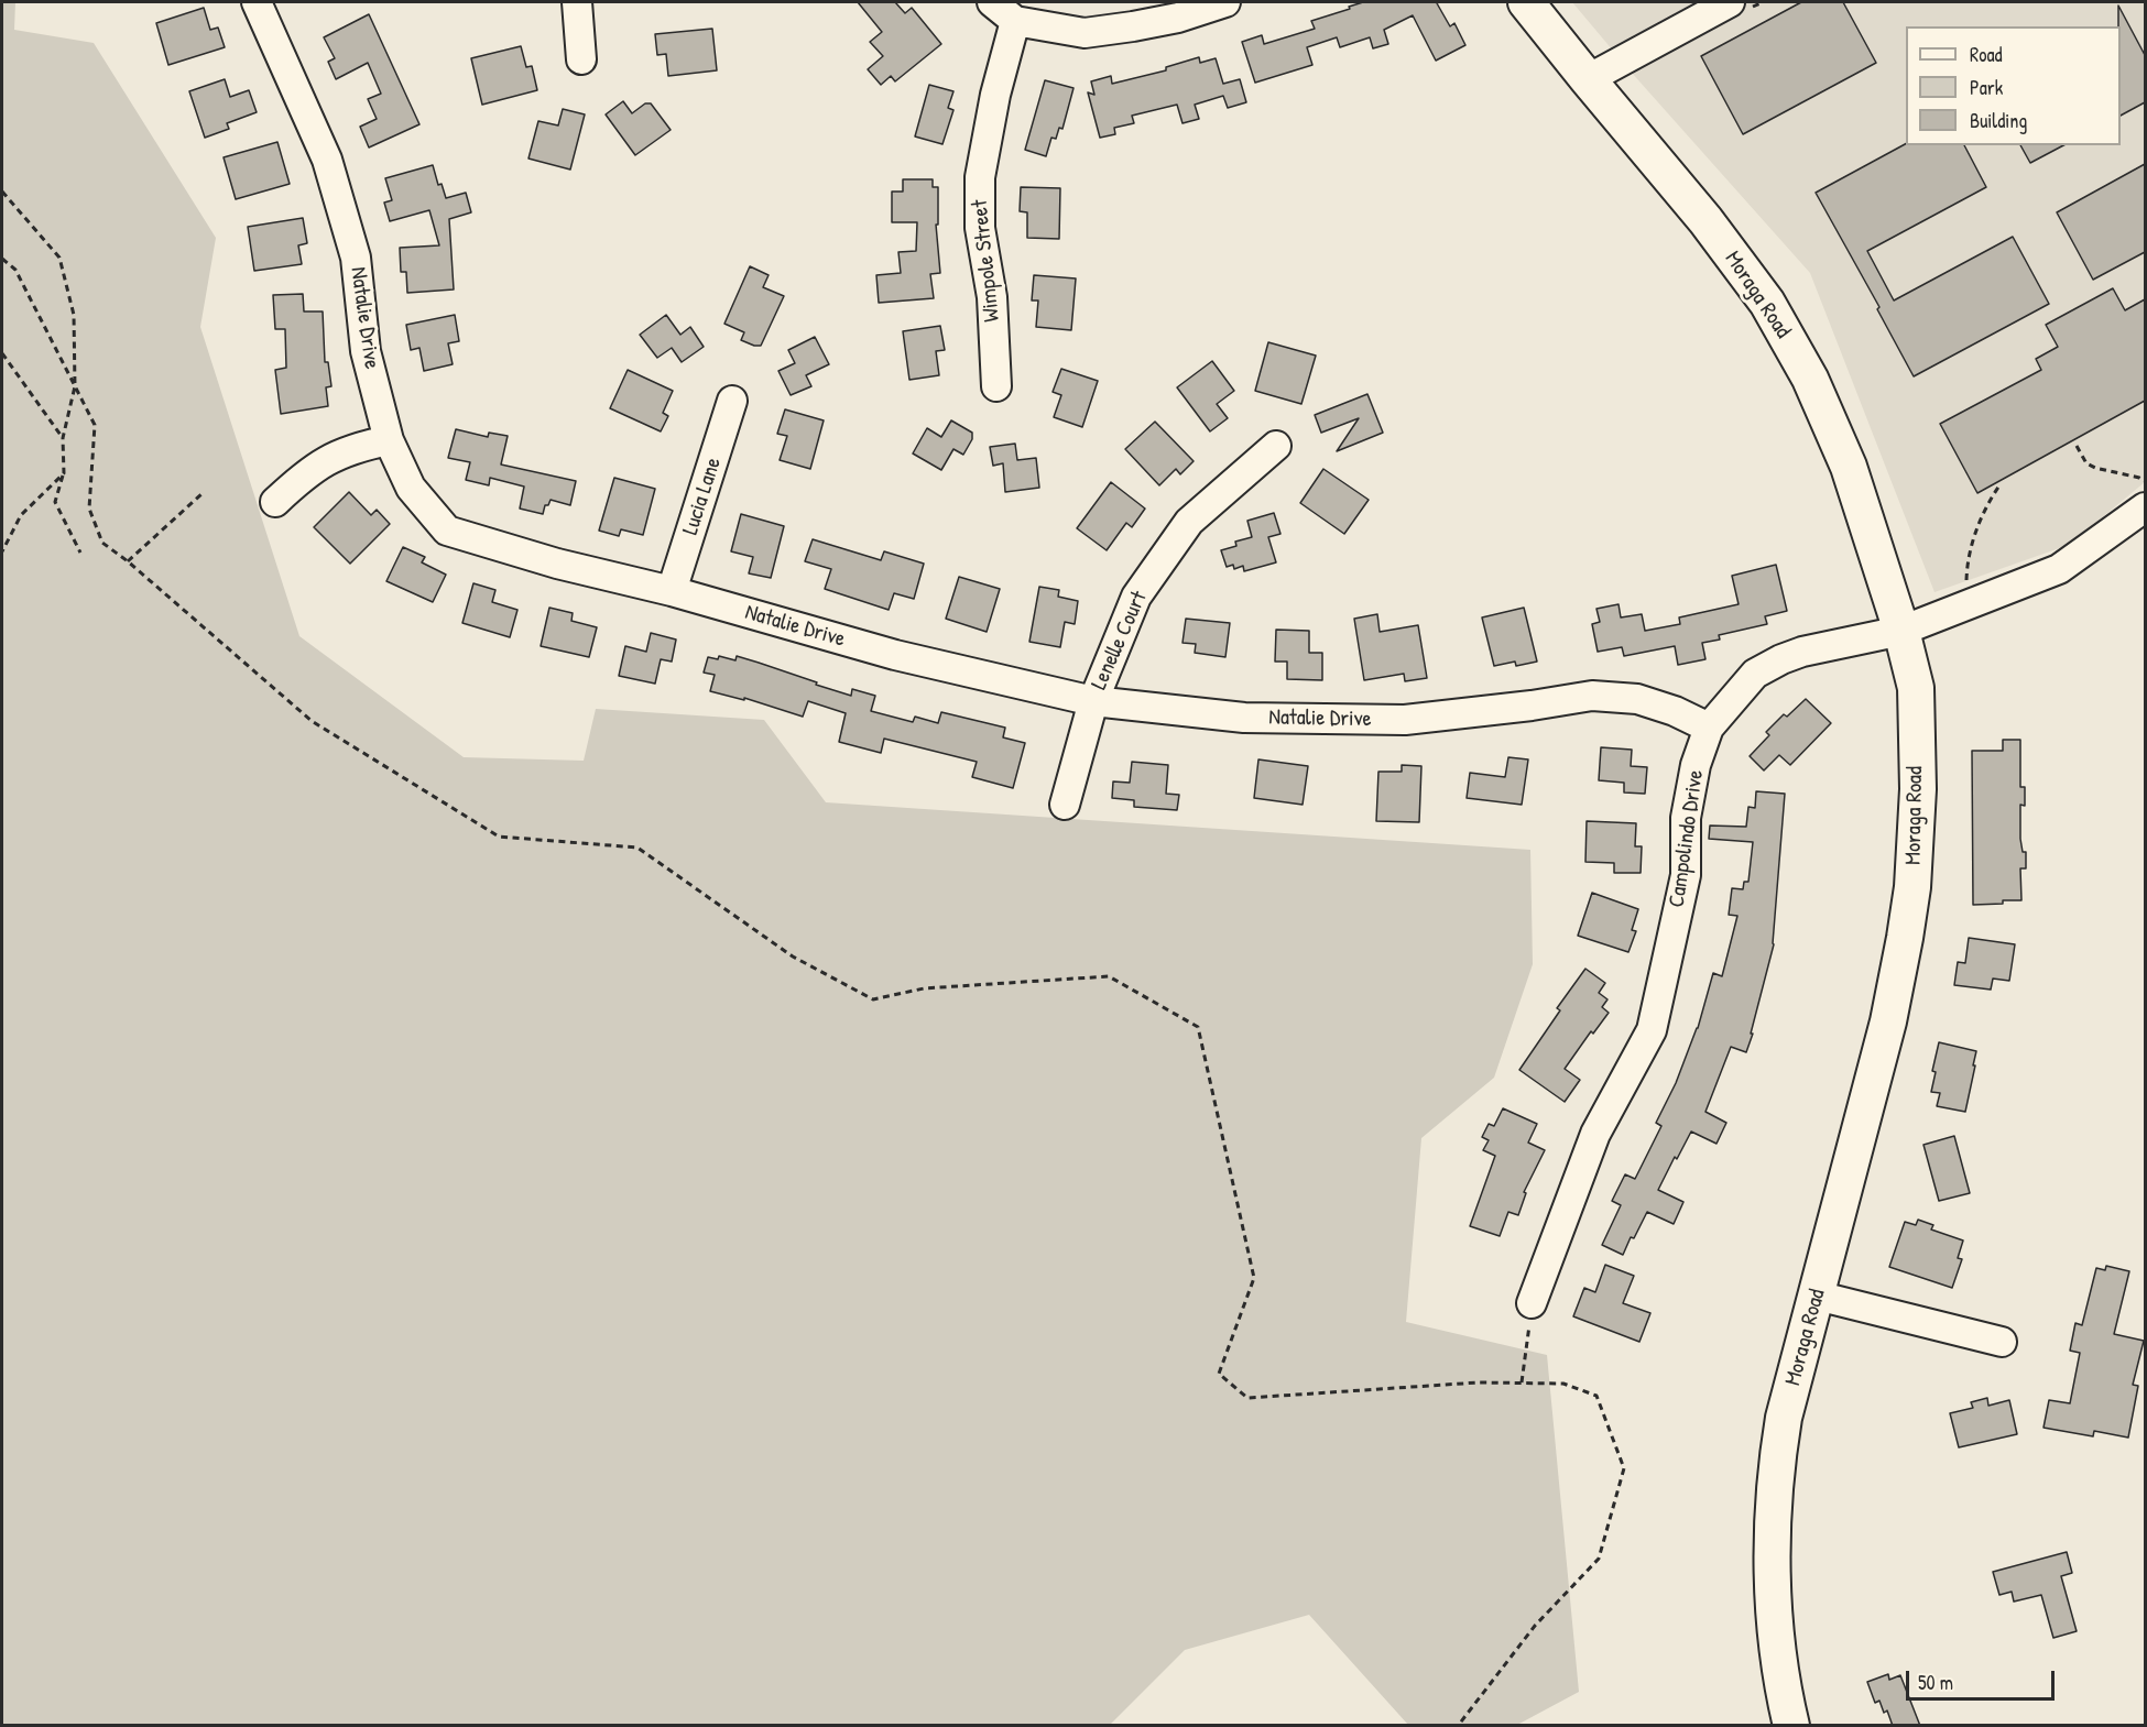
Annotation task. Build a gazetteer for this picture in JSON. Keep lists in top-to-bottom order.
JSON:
{
  "streets": {
    "main road": ["Moraga Road"],
    "street": [
      "Wimpole Street",
      "Natalie Drive",
      "Lucia Lane",
      "Lenelle Court",
      "Campolindo Drive"
    ]
  },
  "crossings": [
    ["Moraga Road", "Campolindo Drive"],
    ["Natalie Drive", "Lucia Lane"],
    ["Natalie Drive", "Lenelle Court"],
    ["Natalie Drive", "Campolindo Drive"]
  ],
  "legend": ["Road", "Park", "Building"],
  "scale_bar": "50 m"
}
